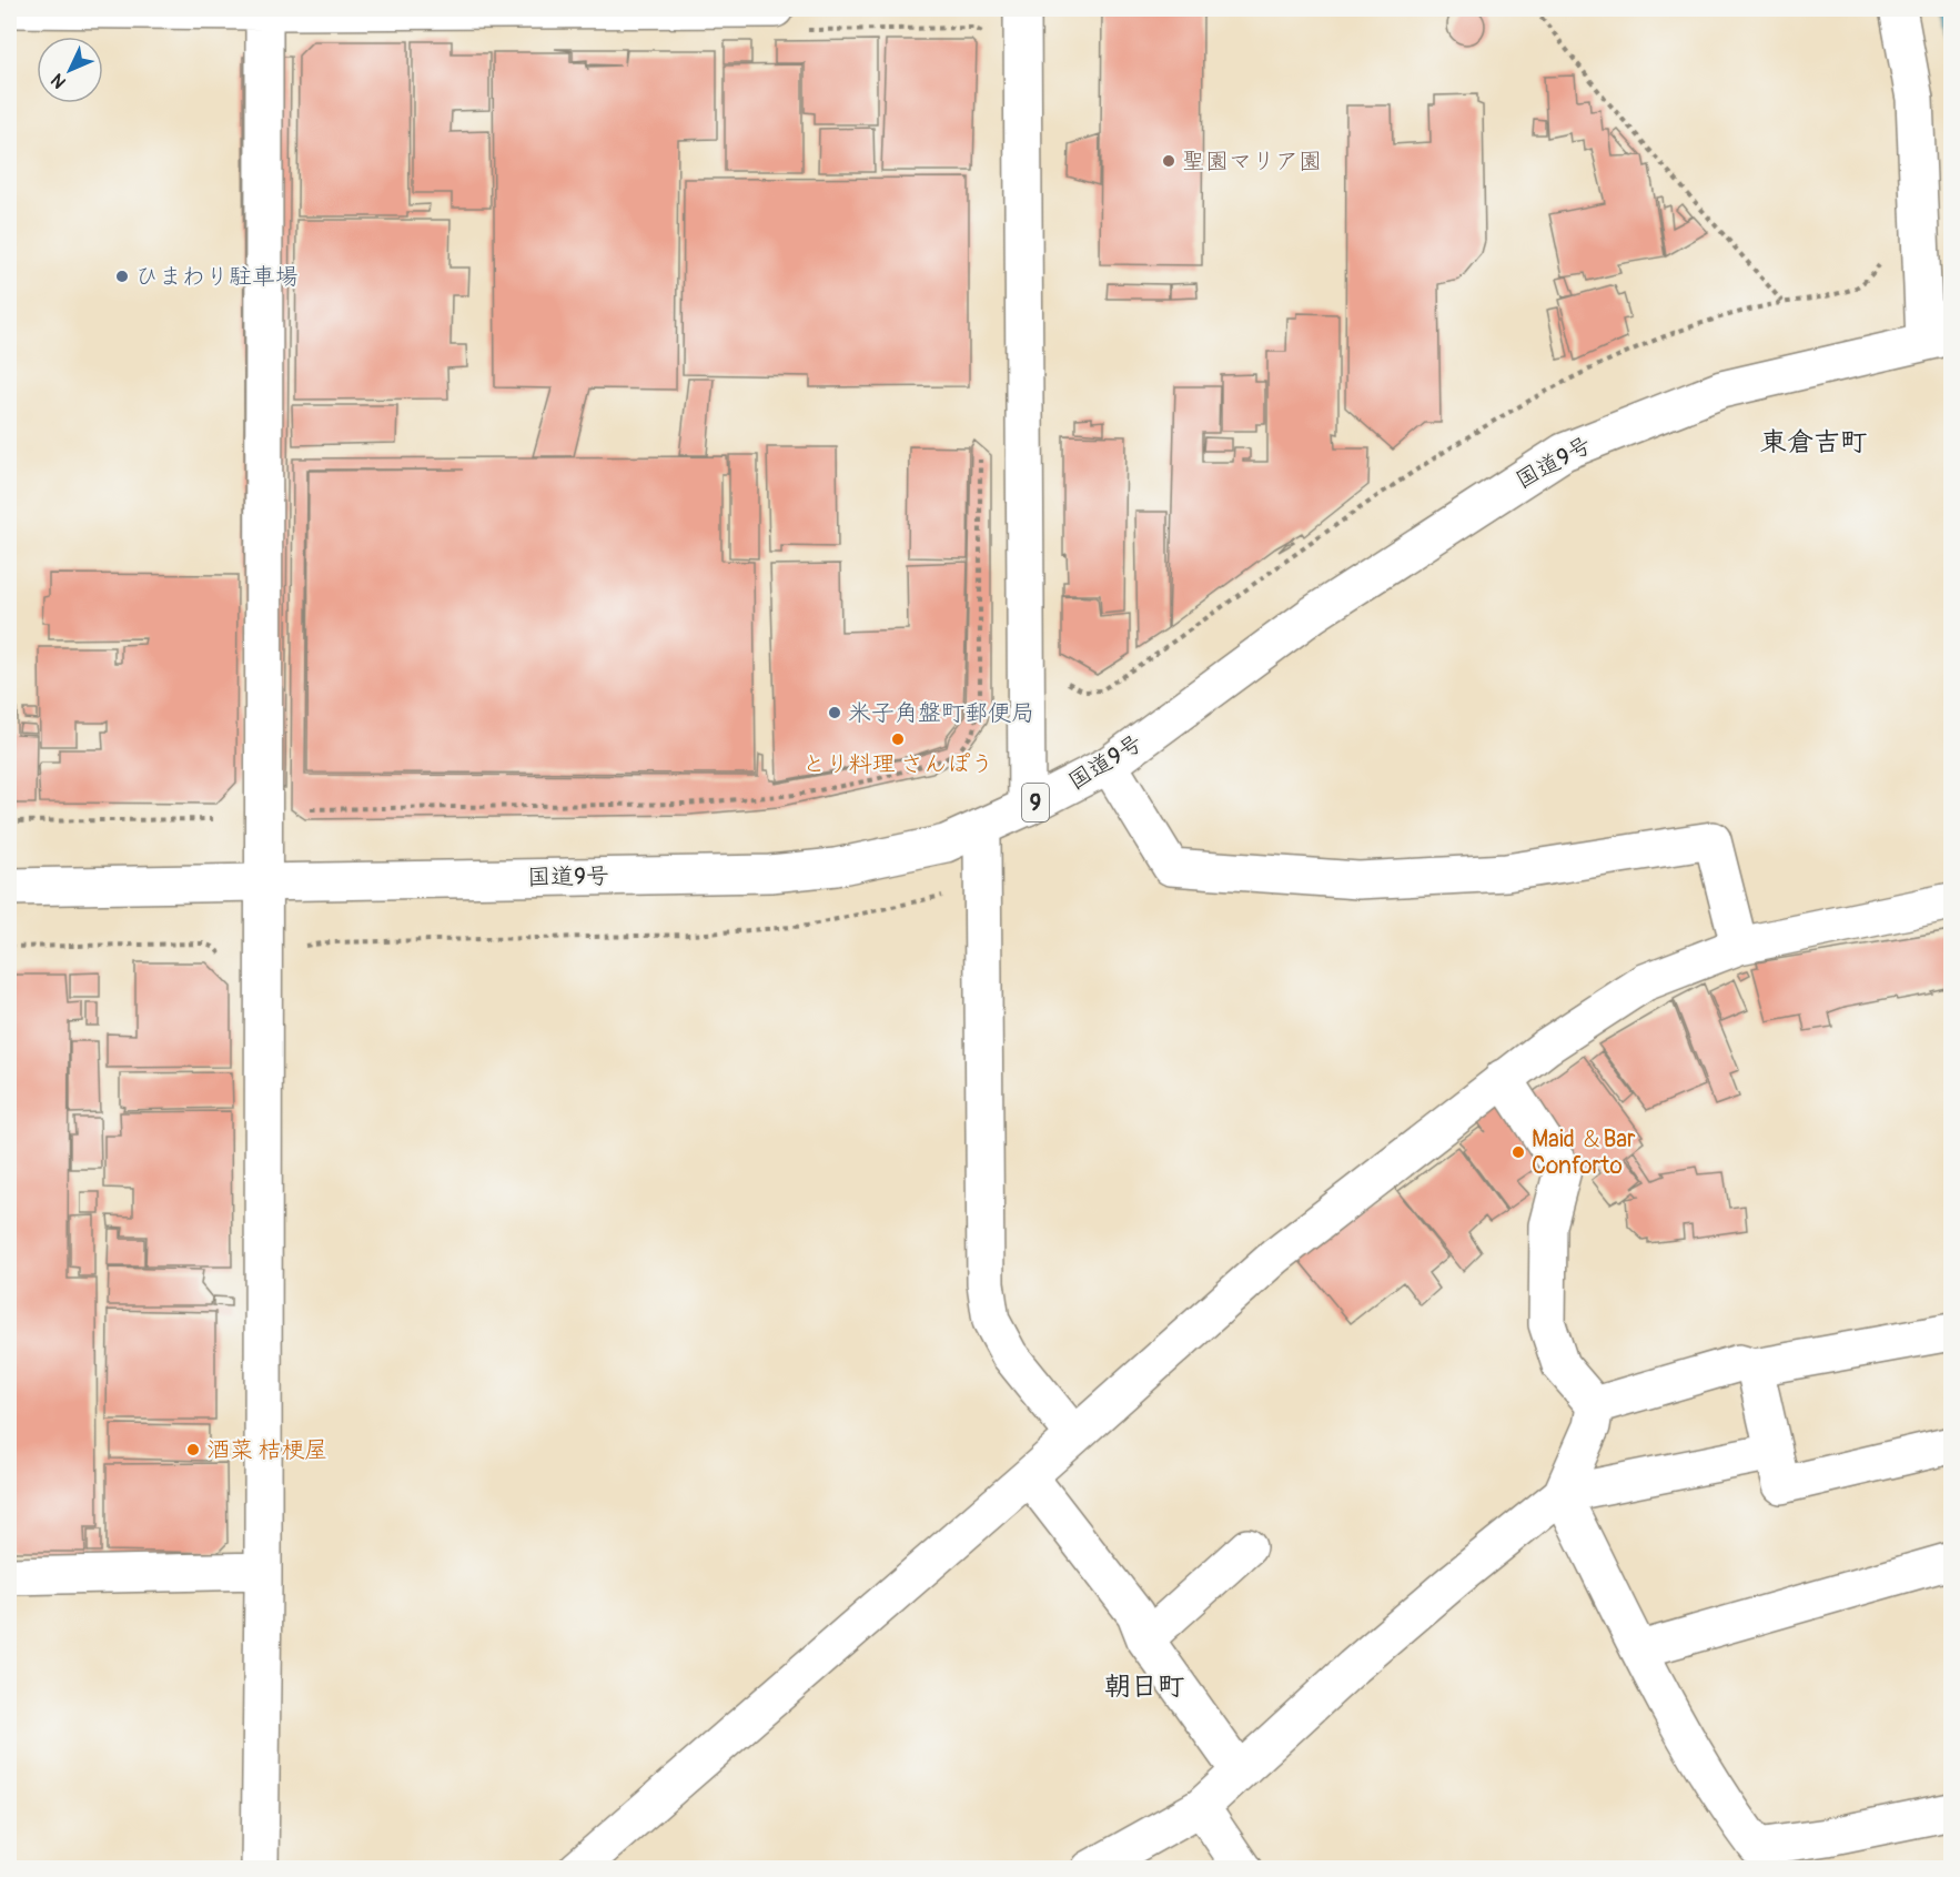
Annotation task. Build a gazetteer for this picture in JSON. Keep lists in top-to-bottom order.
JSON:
{
  "streets": {
    "main road": ["国道9号", "9"]
  },
  "districts": ["東倉吉町", "朝日町"],
  "places": [
    "聖園マリア園",
    "ひまわり駐車場",
    "米子角盤町郵便局",
    "とり料理 さんぽう",
    "Maid ＆Bar Conforto",
    "酒菜 桔梗屋"
  ],
  "north": "bottom left"
}
